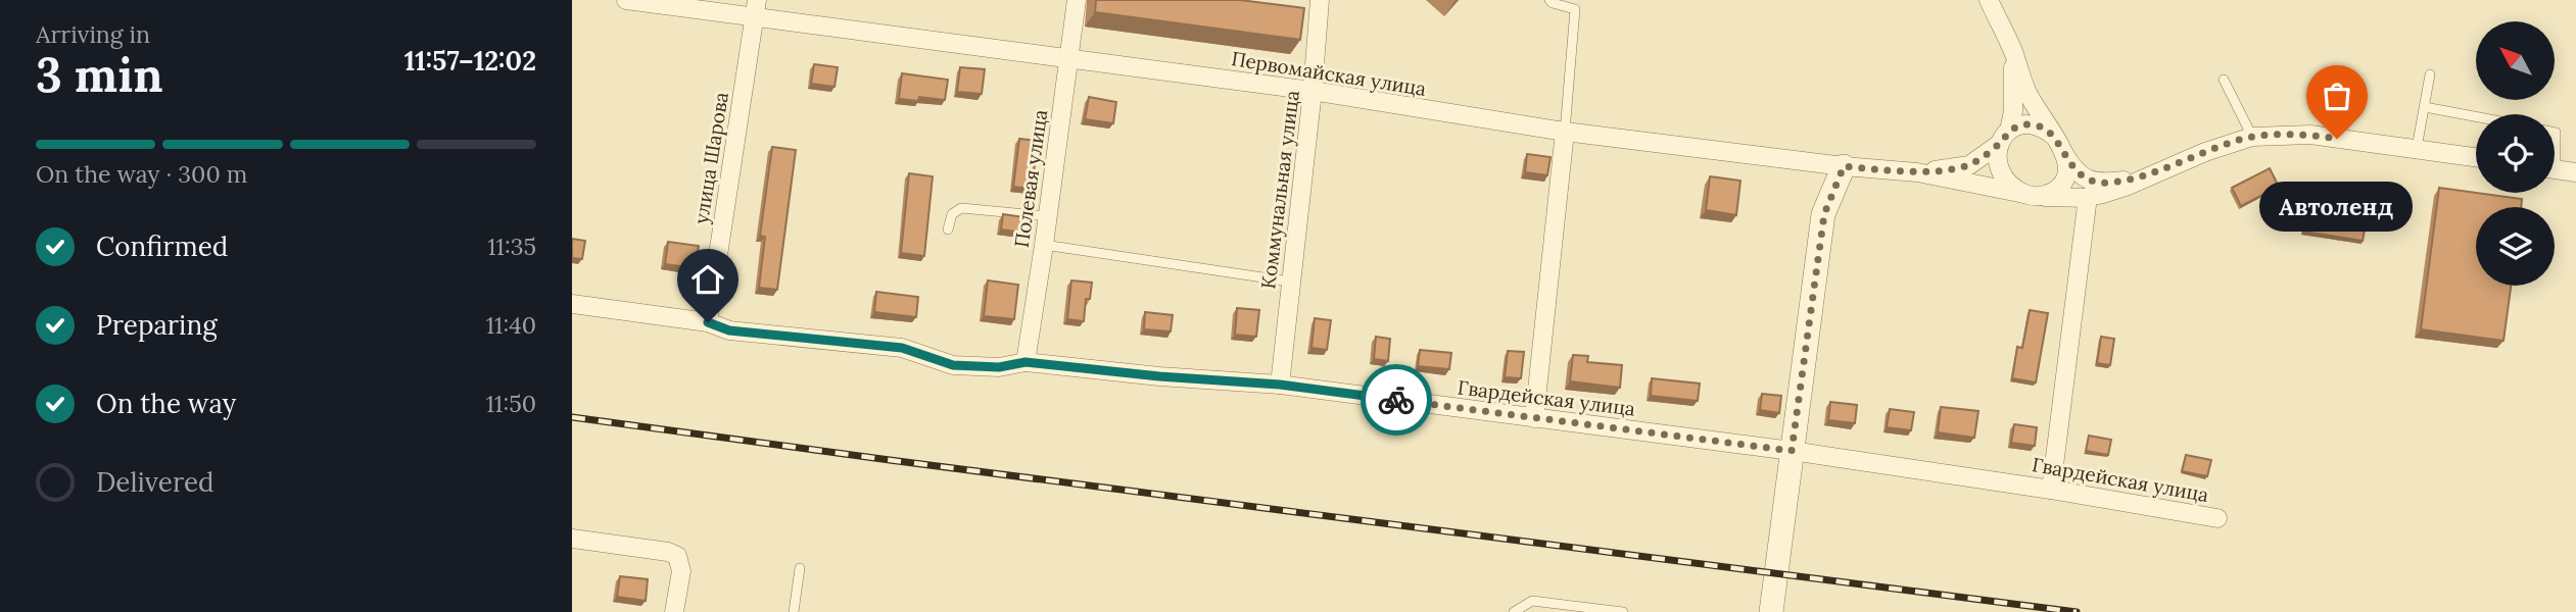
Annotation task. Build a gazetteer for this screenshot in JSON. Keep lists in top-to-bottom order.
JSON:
{
  "streets": {
    "street": [
      "Первомайская улица",
      "улица Шарова",
      "Полевая улица",
      "Коммунальная улица",
      "Гвардейская улица"
    ]
  },
  "crossings": [
    ["Первомайская улица", "улица Шарова"],
    ["Первомайская улица", "Полевая улица"],
    ["Первомайская улица", "Коммунальная улица"],
    ["улица Шарова", "Гвардейская улица"],
    ["Полевая улица", "Гвардейская улица"],
    ["Коммунальная улица", "Гвардейская улица"]
  ],
  "places": ["Автоленд"],
  "north": "top left",
  "page": {
    "heading": ["3 min", "Arriving in", "11:57–12:02"],
    "bar": "On the way · 300 m",
    "bubble": "Автоленд",
    "list": [
      ["Confirmed", "11:35"],
      ["Preparing", "11:40"],
      ["On the way", "11:50"],
      "Delivered"
    ]
  }
}
